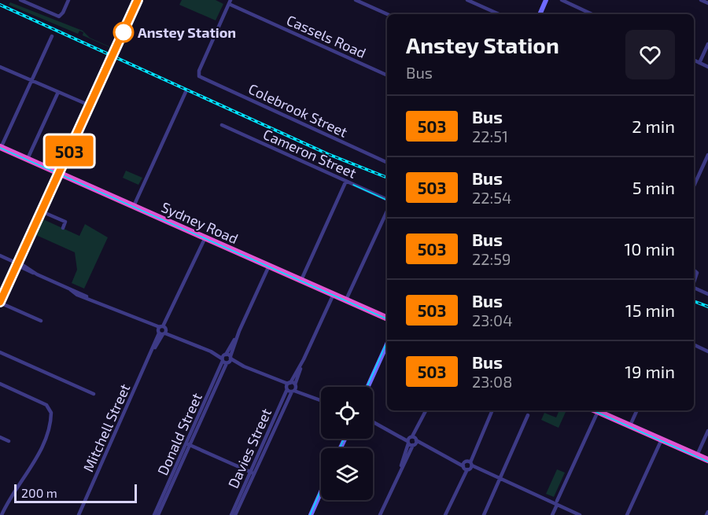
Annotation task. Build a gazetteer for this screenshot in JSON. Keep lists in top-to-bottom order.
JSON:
{
  "streets": {
    "highway": ["Sydney Road"],
    "street": [
      "Cassels Road",
      "Colebrook Street",
      "Cameron Street",
      "Mitchell Street",
      "Donald Street",
      "Davies Street"
    ]
  },
  "crossings": [
    ["Cassels Road", "Colebrook Street"],
    ["Sydney Road", "Mitchell Street"],
    ["Sydney Road", "Donald Street"],
    ["Sydney Road", "Davies Street"]
  ],
  "places": ["Anstey Station"],
  "lines": ["bus line 503"],
  "scale_bar": "200 m",
  "page": {
    "on_map": "503",
    "heading": ["Anstey Station", "Bus"],
    "list": [
      {
        "mark": "503",
        "name": "Bus",
        "note": "22:51",
        "value": "2 min"
      },
      {
        "mark": "503",
        "name": "Bus",
        "note": "22:54",
        "value": "5 min"
      },
      {
        "mark": "503",
        "name": "Bus",
        "note": "22:59",
        "value": "10 min"
      },
      {
        "mark": "503",
        "name": "Bus",
        "note": "23:04",
        "value": "15 min"
      },
      {
        "mark": "503",
        "name": "Bus",
        "note": "23:08",
        "value": "19 min"
      }
    ],
    "scale": "200 m"
  }
}
